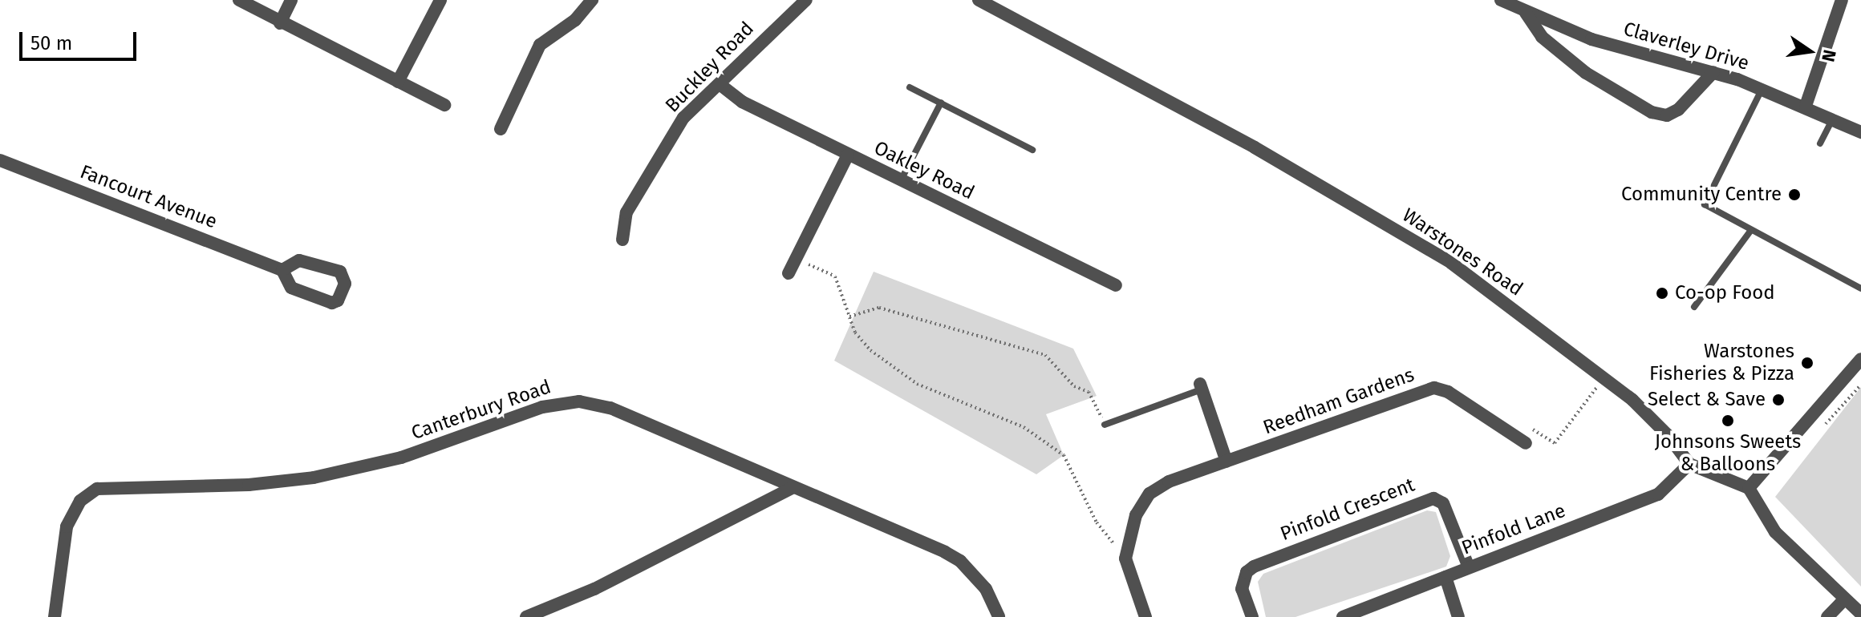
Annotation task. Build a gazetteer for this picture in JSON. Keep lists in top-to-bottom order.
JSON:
{
  "streets": {
    "street": [
      "Claverley Drive",
      "Buckley Road",
      "Oakley Road",
      "Fancourt Avenue",
      "Warstones Road",
      "Reedham Gardens",
      "Canterbury Road",
      "Pinfold Crescent",
      "Pinfold Lane"
    ]
  },
  "crossings": [
    ["Buckley Road", "Oakley Road"],
    ["Warstones Road", "Pinfold Lane"],
    ["Pinfold Crescent", "Pinfold Lane"]
  ],
  "places": [
    "Community Centre",
    "Co-op Food",
    "Warstones Fisheries & Pizza",
    "Select & Save",
    "Johnsons Sweets & Balloons"
  ],
  "scale_bar": "50 m",
  "north": "right"
}
